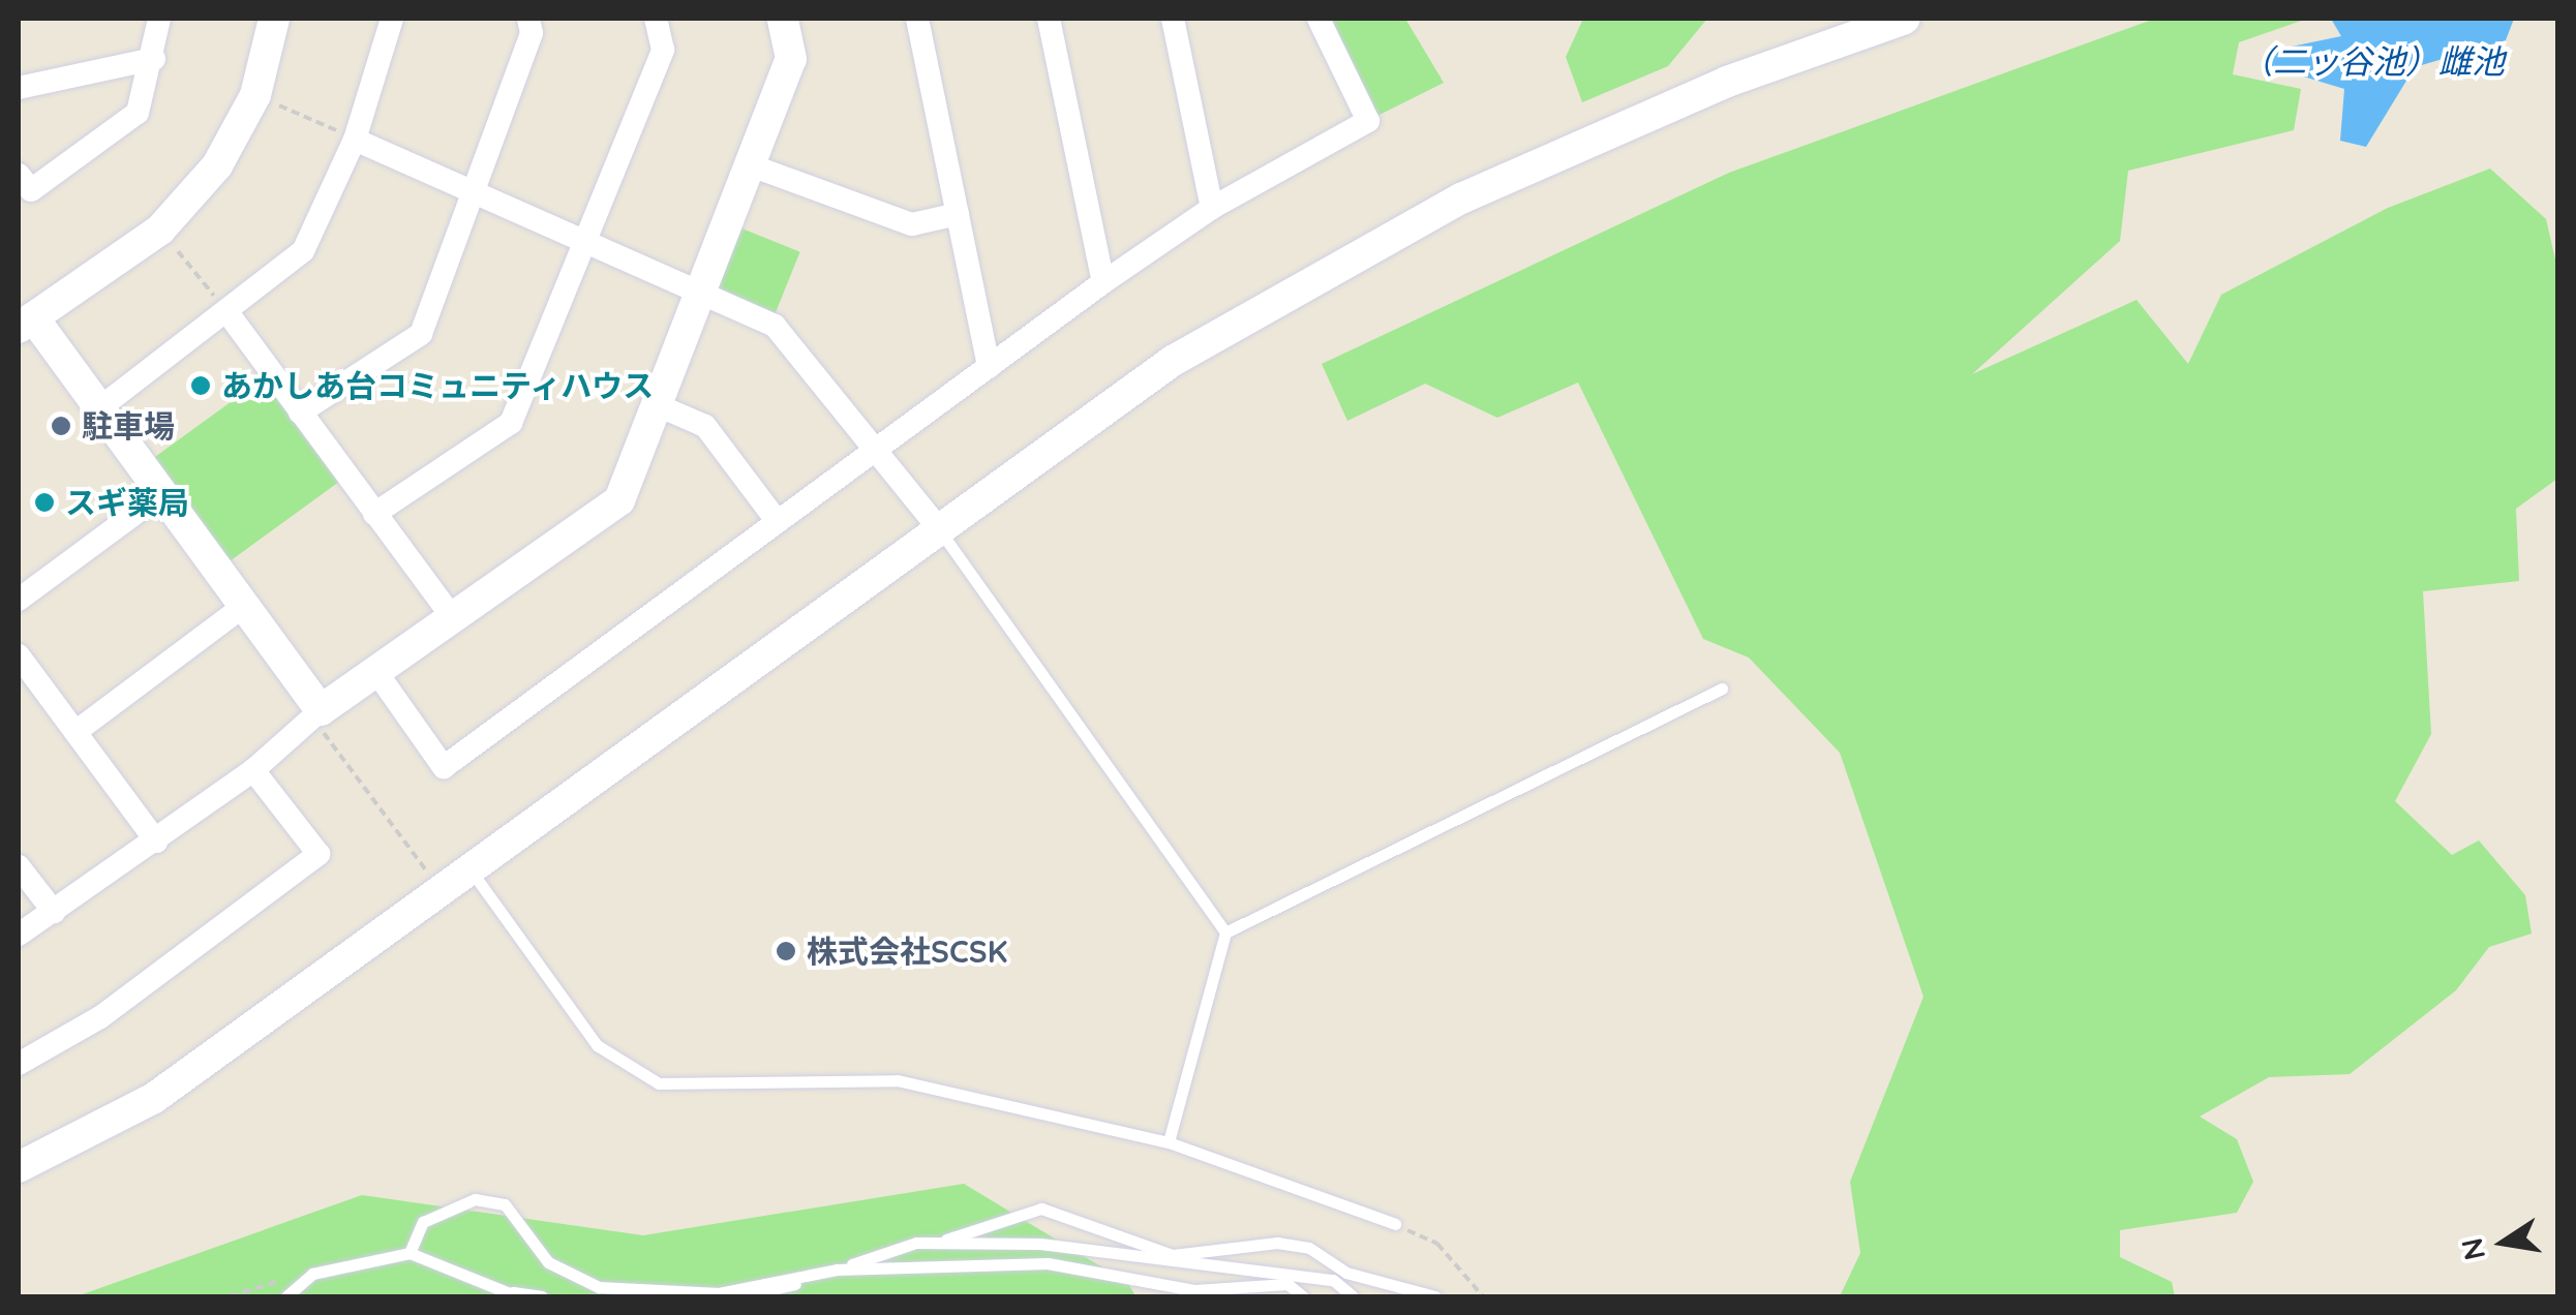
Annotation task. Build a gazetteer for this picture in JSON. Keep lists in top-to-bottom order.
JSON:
{
  "water": ["（二ッ谷池）雌池"],
  "places": [
    "あかしあ台コミュニティハウス",
    "駐車場",
    "スギ薬局",
    "株式会社SCSK"
  ],
  "north": "left"
}
